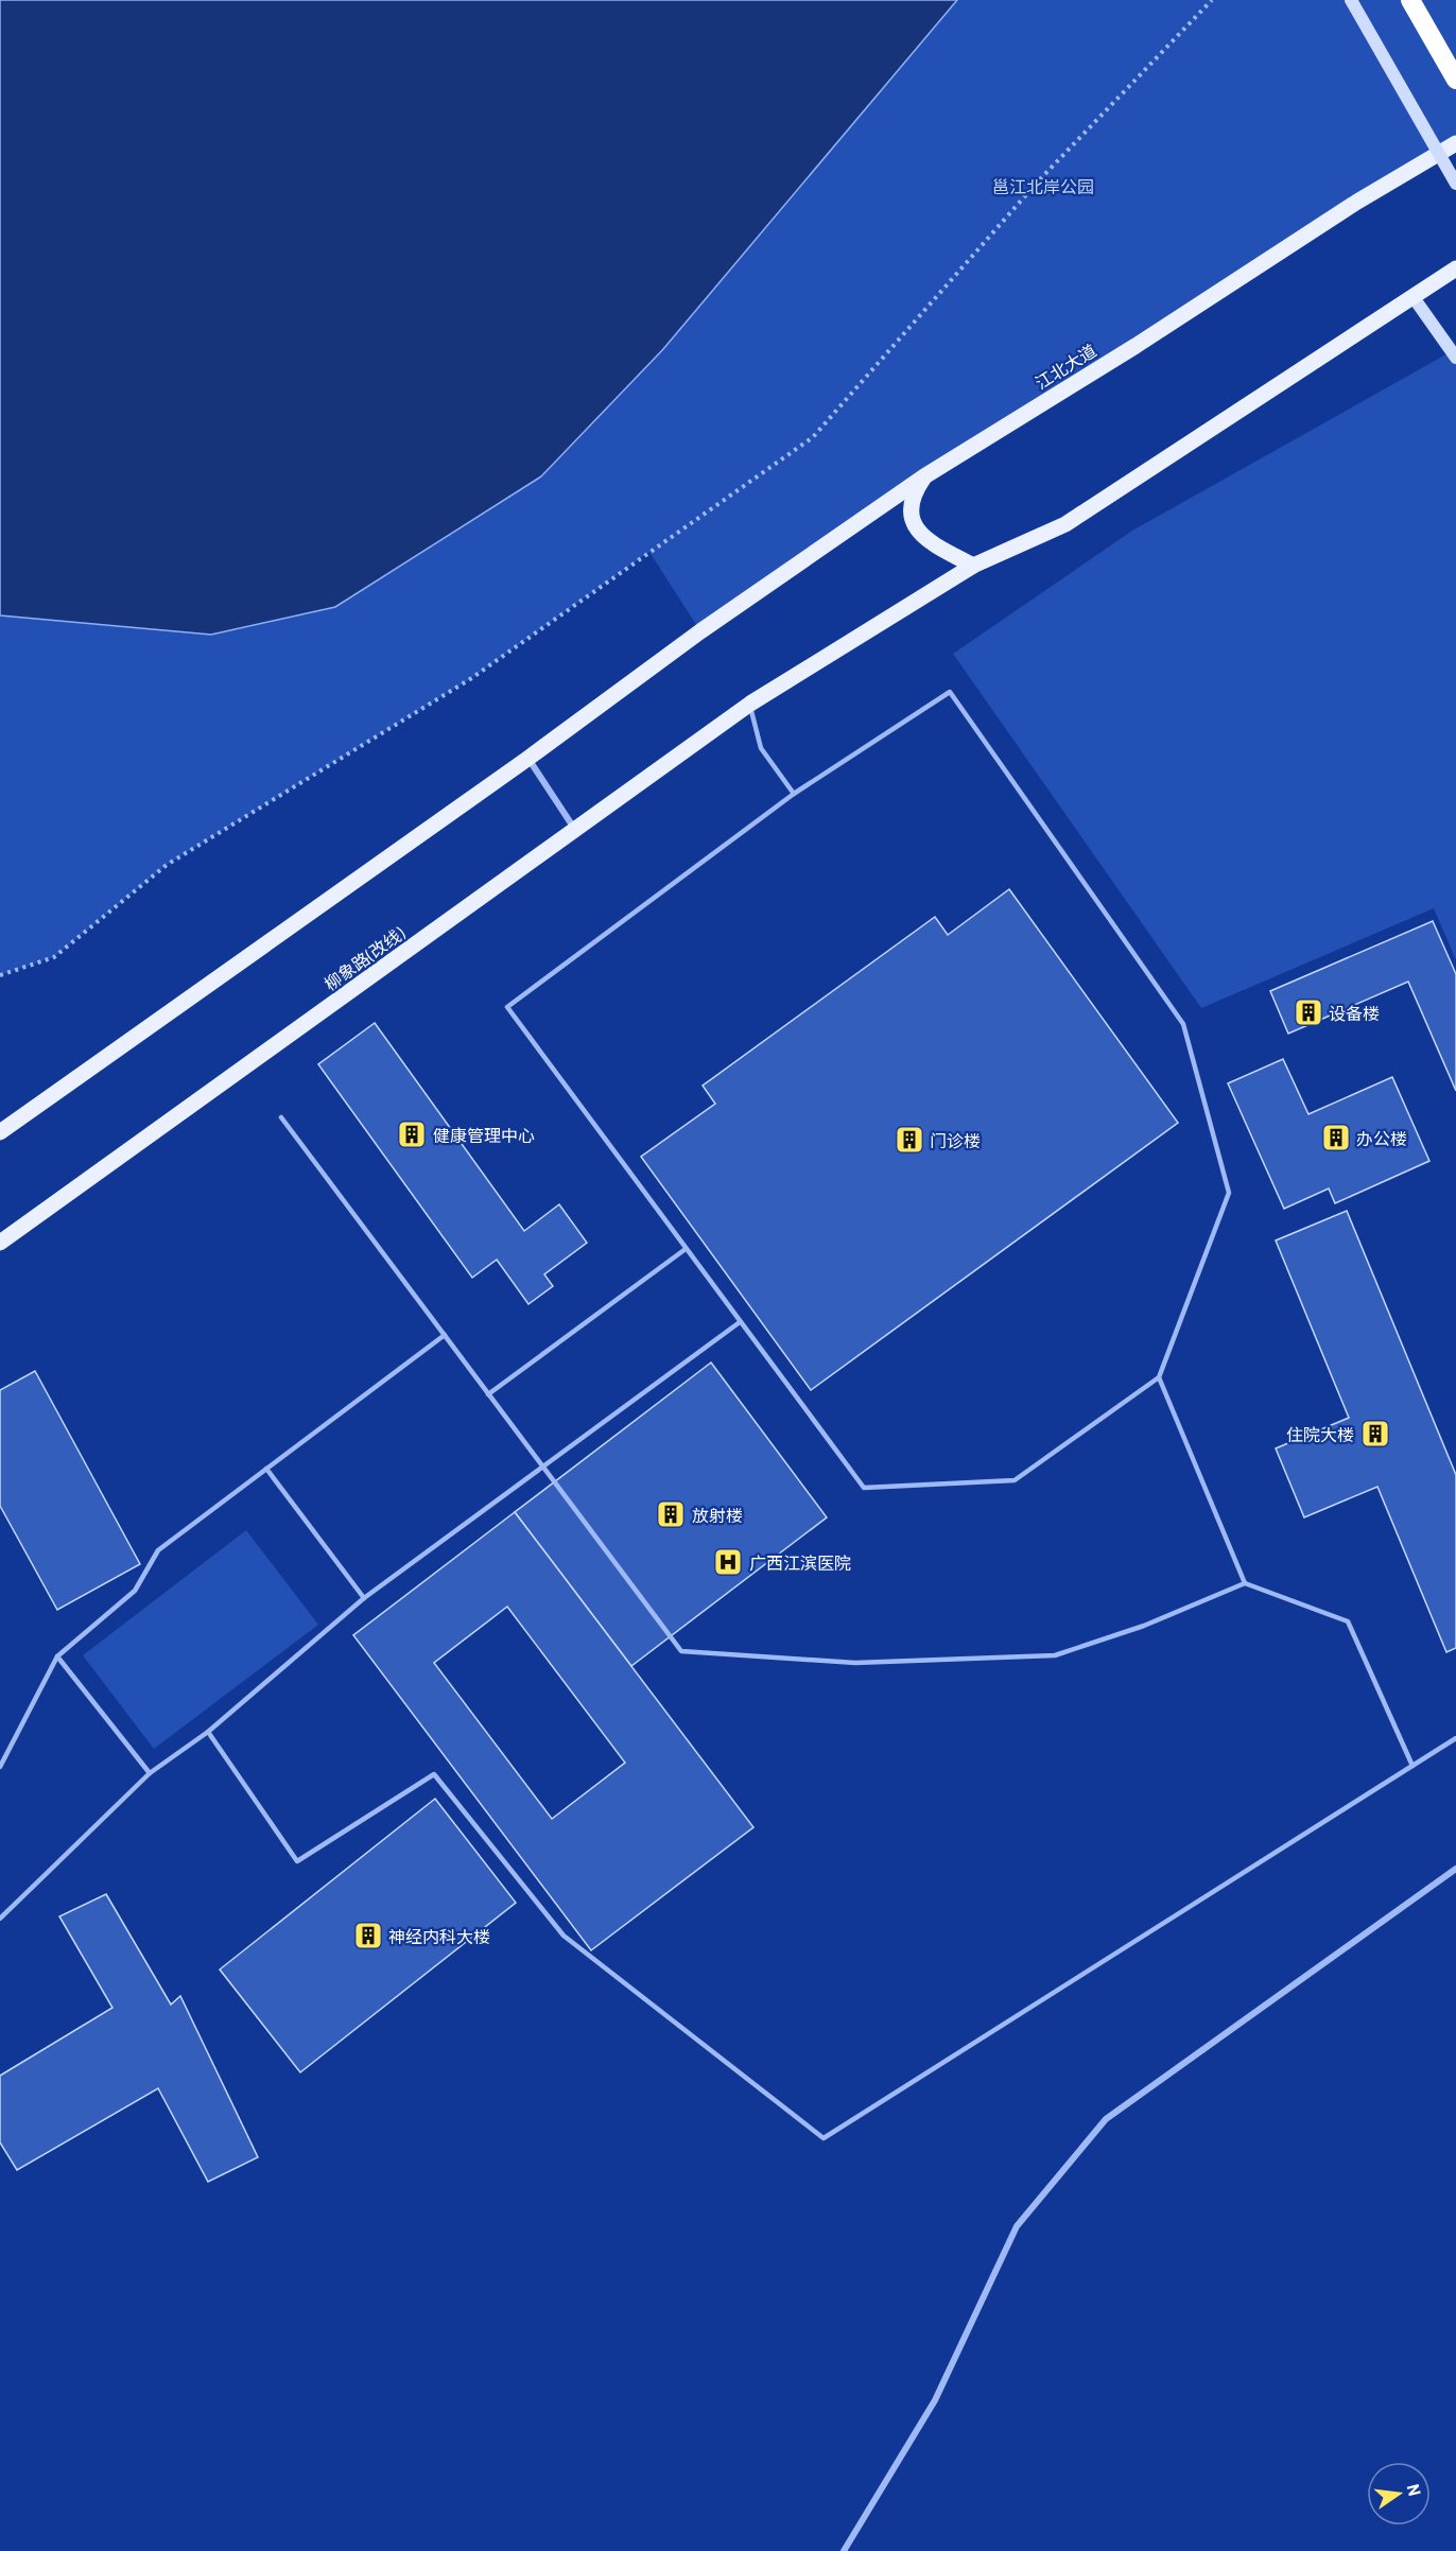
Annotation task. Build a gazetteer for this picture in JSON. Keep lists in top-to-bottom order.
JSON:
{
  "streets": {
    "main road": ["江北大道", "柳象路(改线)"]
  },
  "parks": ["邕江北岸公园"],
  "places": {
    "building": [
      "设备楼",
      "健康管理中心",
      "办公楼",
      "门诊楼",
      "住院大楼",
      "放射楼",
      "神经内科大楼"
    ],
    "hospital": ["广西江滨医院"]
  },
  "north": "right"
}
